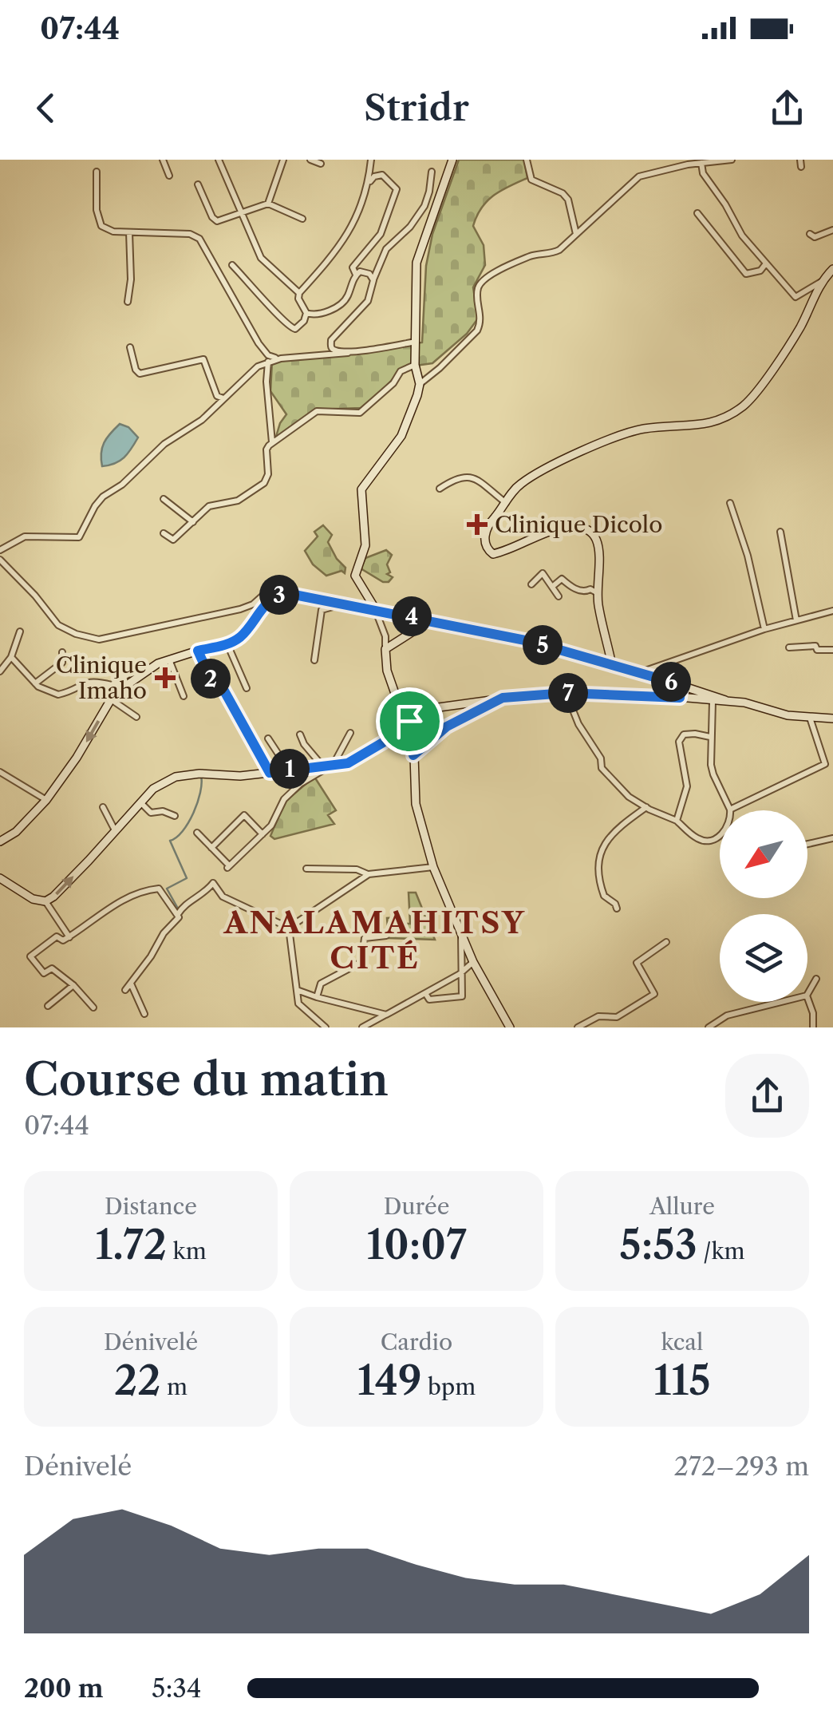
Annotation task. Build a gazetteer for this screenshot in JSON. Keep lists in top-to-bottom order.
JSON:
{
  "districts": ["ANALAMAHITSY CITÉ"],
  "places": {
    "health": ["Clinique Dicolo", "Clinique Imaho"]
  },
  "north": "bottom left",
  "page": {
    "status": "07:44",
    "header": "Stridr",
    "pins": [
      "3",
      "4",
      "5",
      "2",
      "6",
      "7",
      "1"
    ],
    "heading": ["Course du matin", "07:44"],
    "stats": [
      ["Distance", "1.72 km"],
      ["Durée", "10:07"],
      ["Allure", "5:53 /km"],
      ["Dénivelé", "22 m"],
      ["Cardio", "149 bpm"],
      ["kcal", "115"]
    ],
    "chart": ["Dénivelé", "272–293 m"],
    "list": [
      {
        "name": "200 m",
        "note": "5:34"
      }
    ]
  }
}
